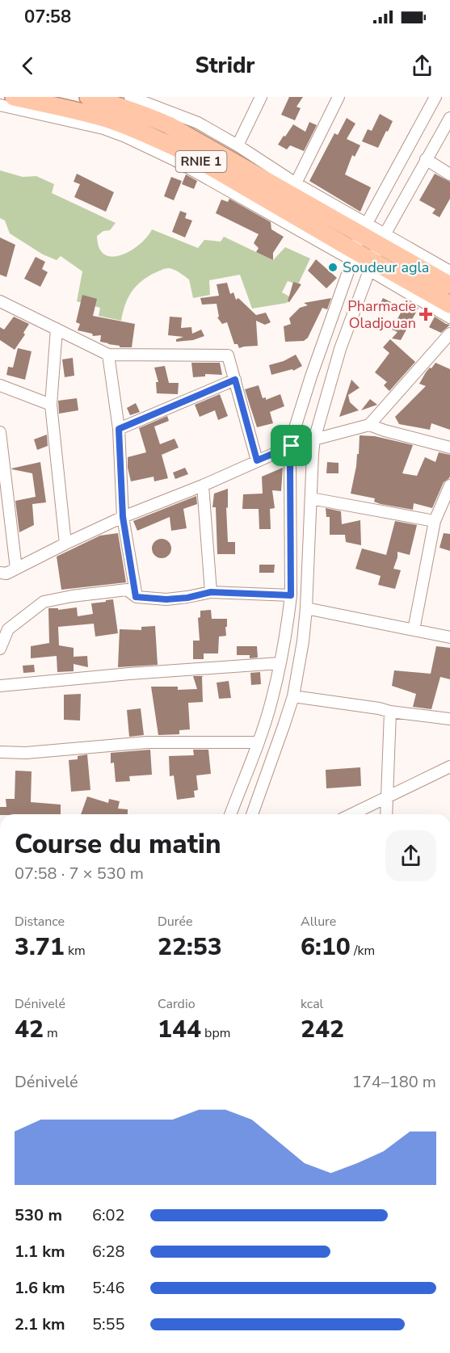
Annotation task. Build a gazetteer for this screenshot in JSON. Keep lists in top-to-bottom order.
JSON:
{
  "streets": {
    "highway": ["RNIE 1"]
  },
  "places": {
    "other": ["Soudeur agla"],
    "health": ["Pharmacie Oladjouan"]
  },
  "page": {
    "status": "07:58",
    "header": "Stridr",
    "heading": ["Course du matin", "07:58 · 7 × 530 m"],
    "stats": [
      ["Distance", "3.71 km"],
      ["Durée", "22:53"],
      ["Allure", "6:10 /km"],
      ["Dénivelé", "42 m"],
      ["Cardio", "144 bpm"],
      ["kcal", "242"]
    ],
    "chart": ["Dénivelé", "174–180 m"],
    "list": [
      {
        "name": "530 m",
        "note": "6:02"
      },
      {
        "name": "1.1 km",
        "note": "6:28"
      },
      {
        "name": "1.6 km",
        "note": "5:46"
      },
      {
        "name": "2.1 km",
        "note": "5:55"
      }
    ]
  }
}
